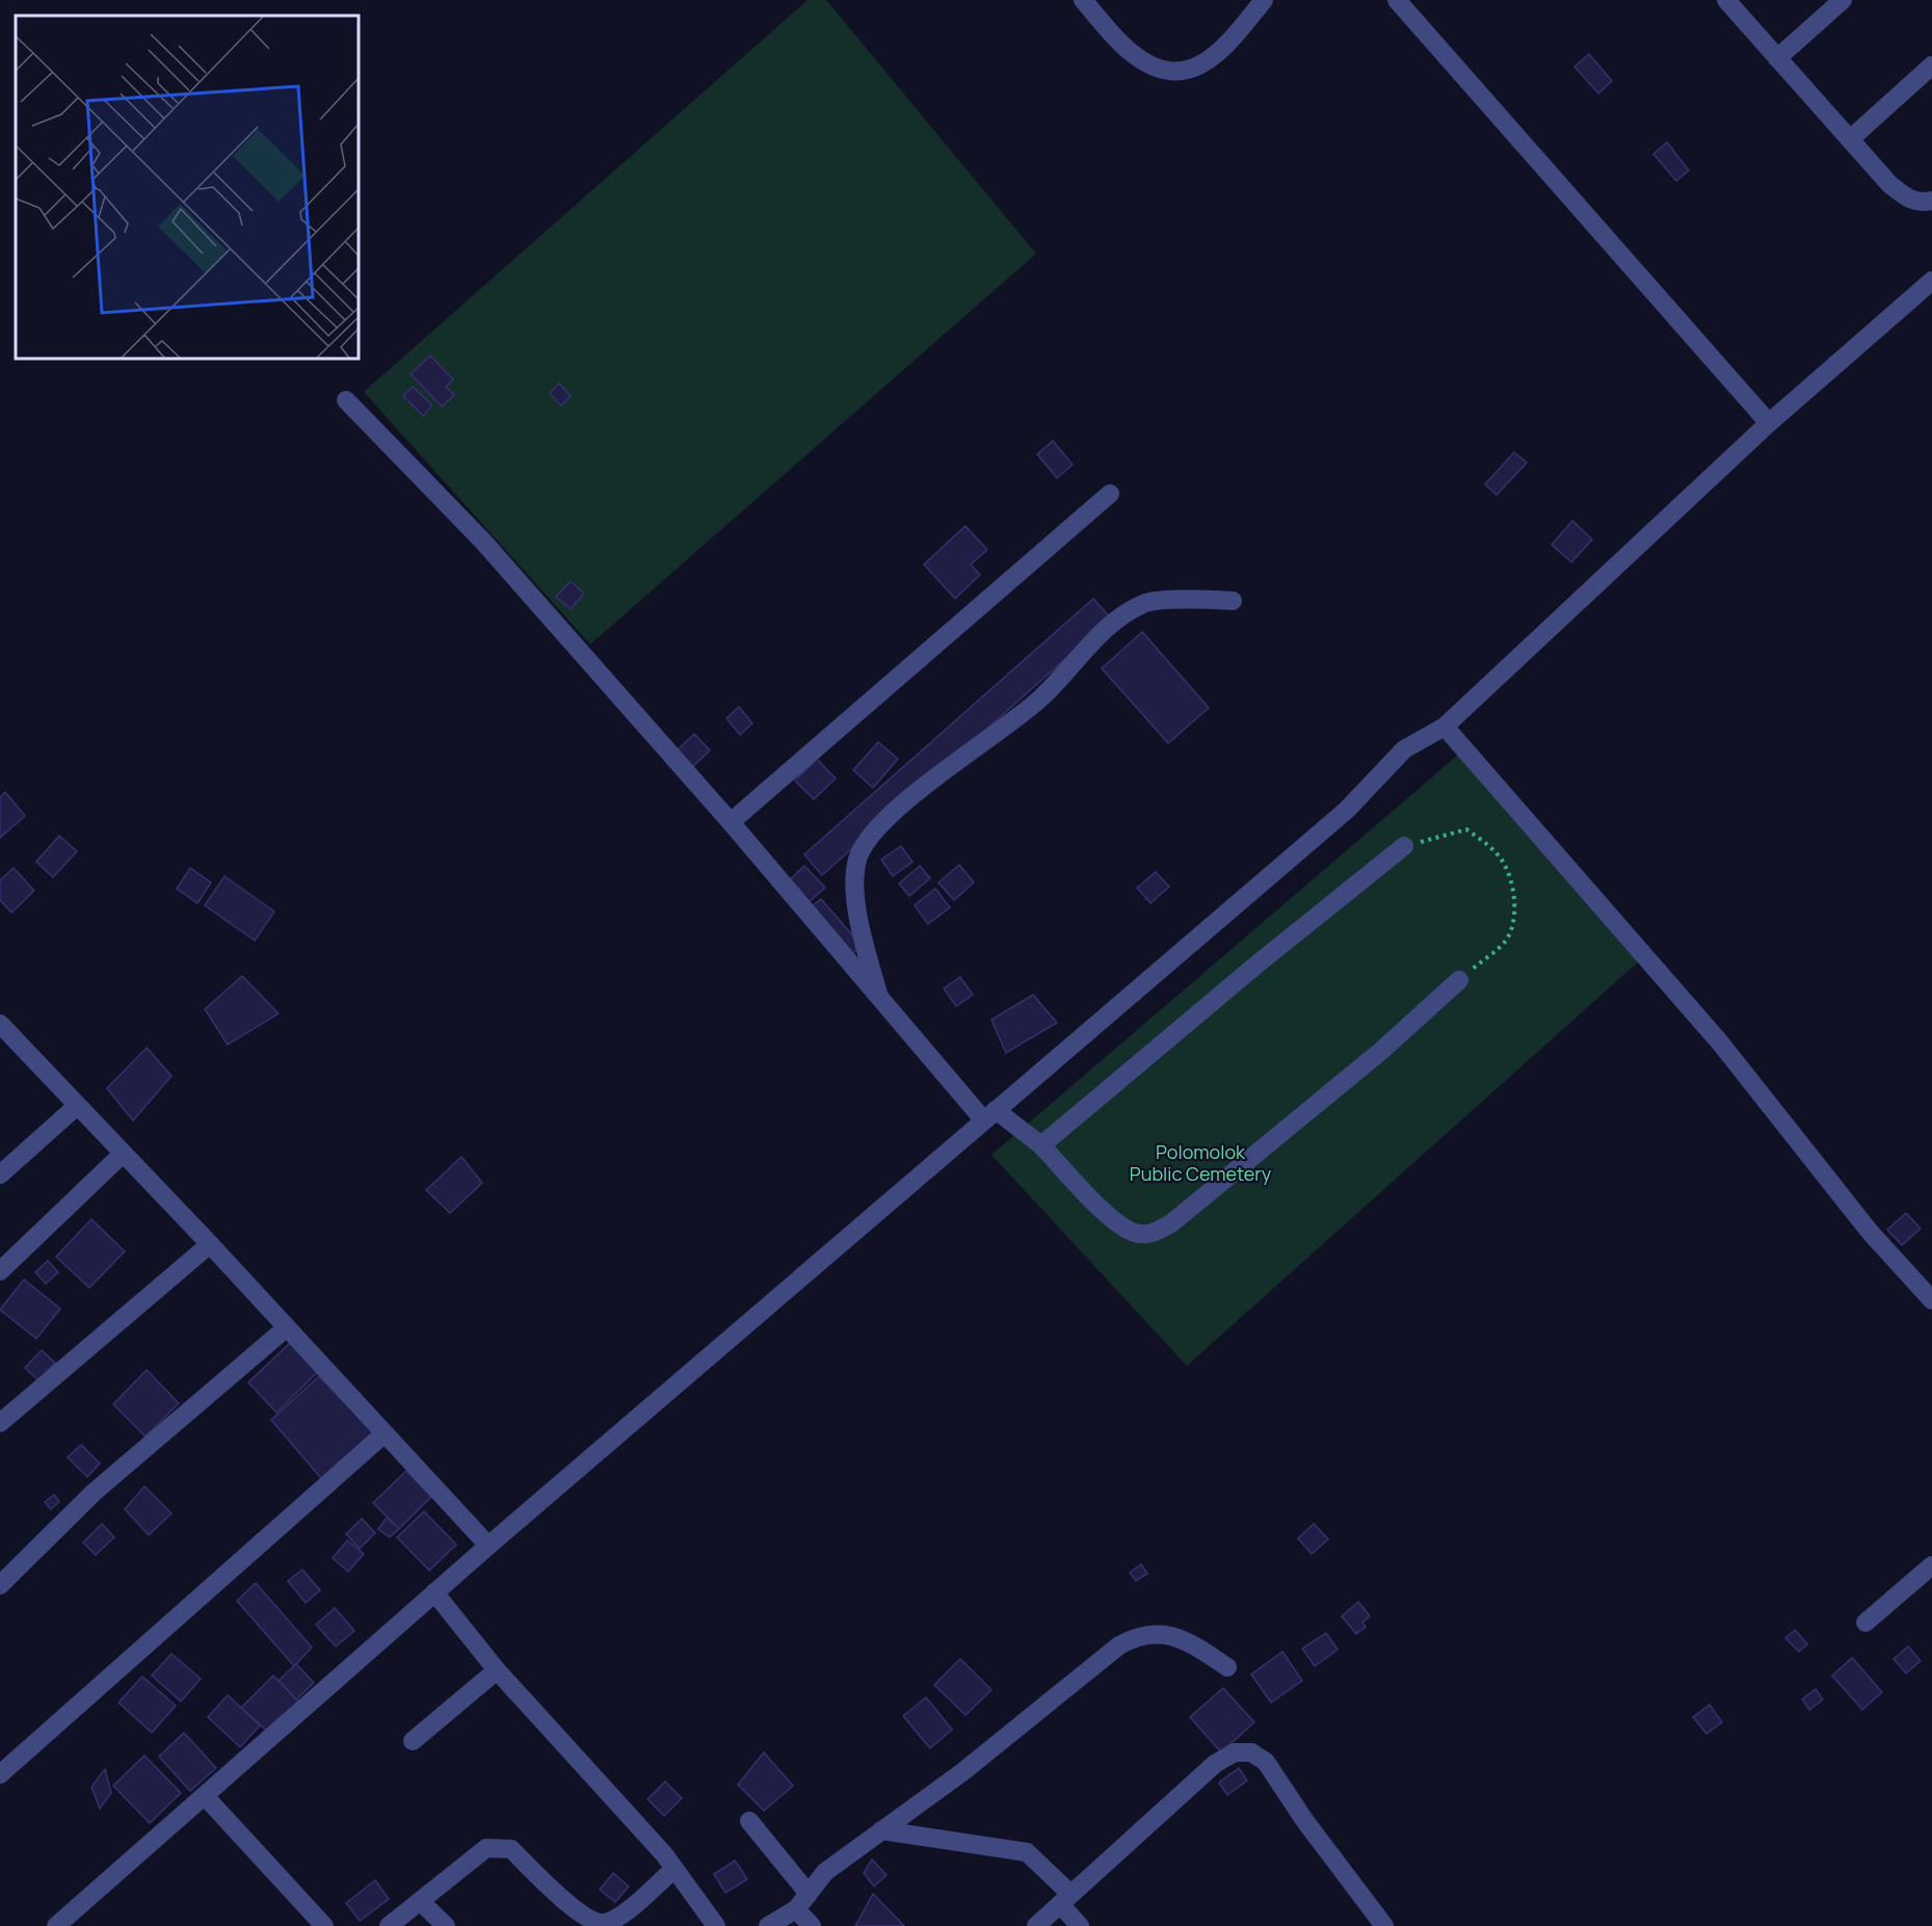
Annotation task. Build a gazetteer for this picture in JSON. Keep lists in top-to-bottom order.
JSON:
{
  "parks": ["Polomolok Public Cemetery"]
}
